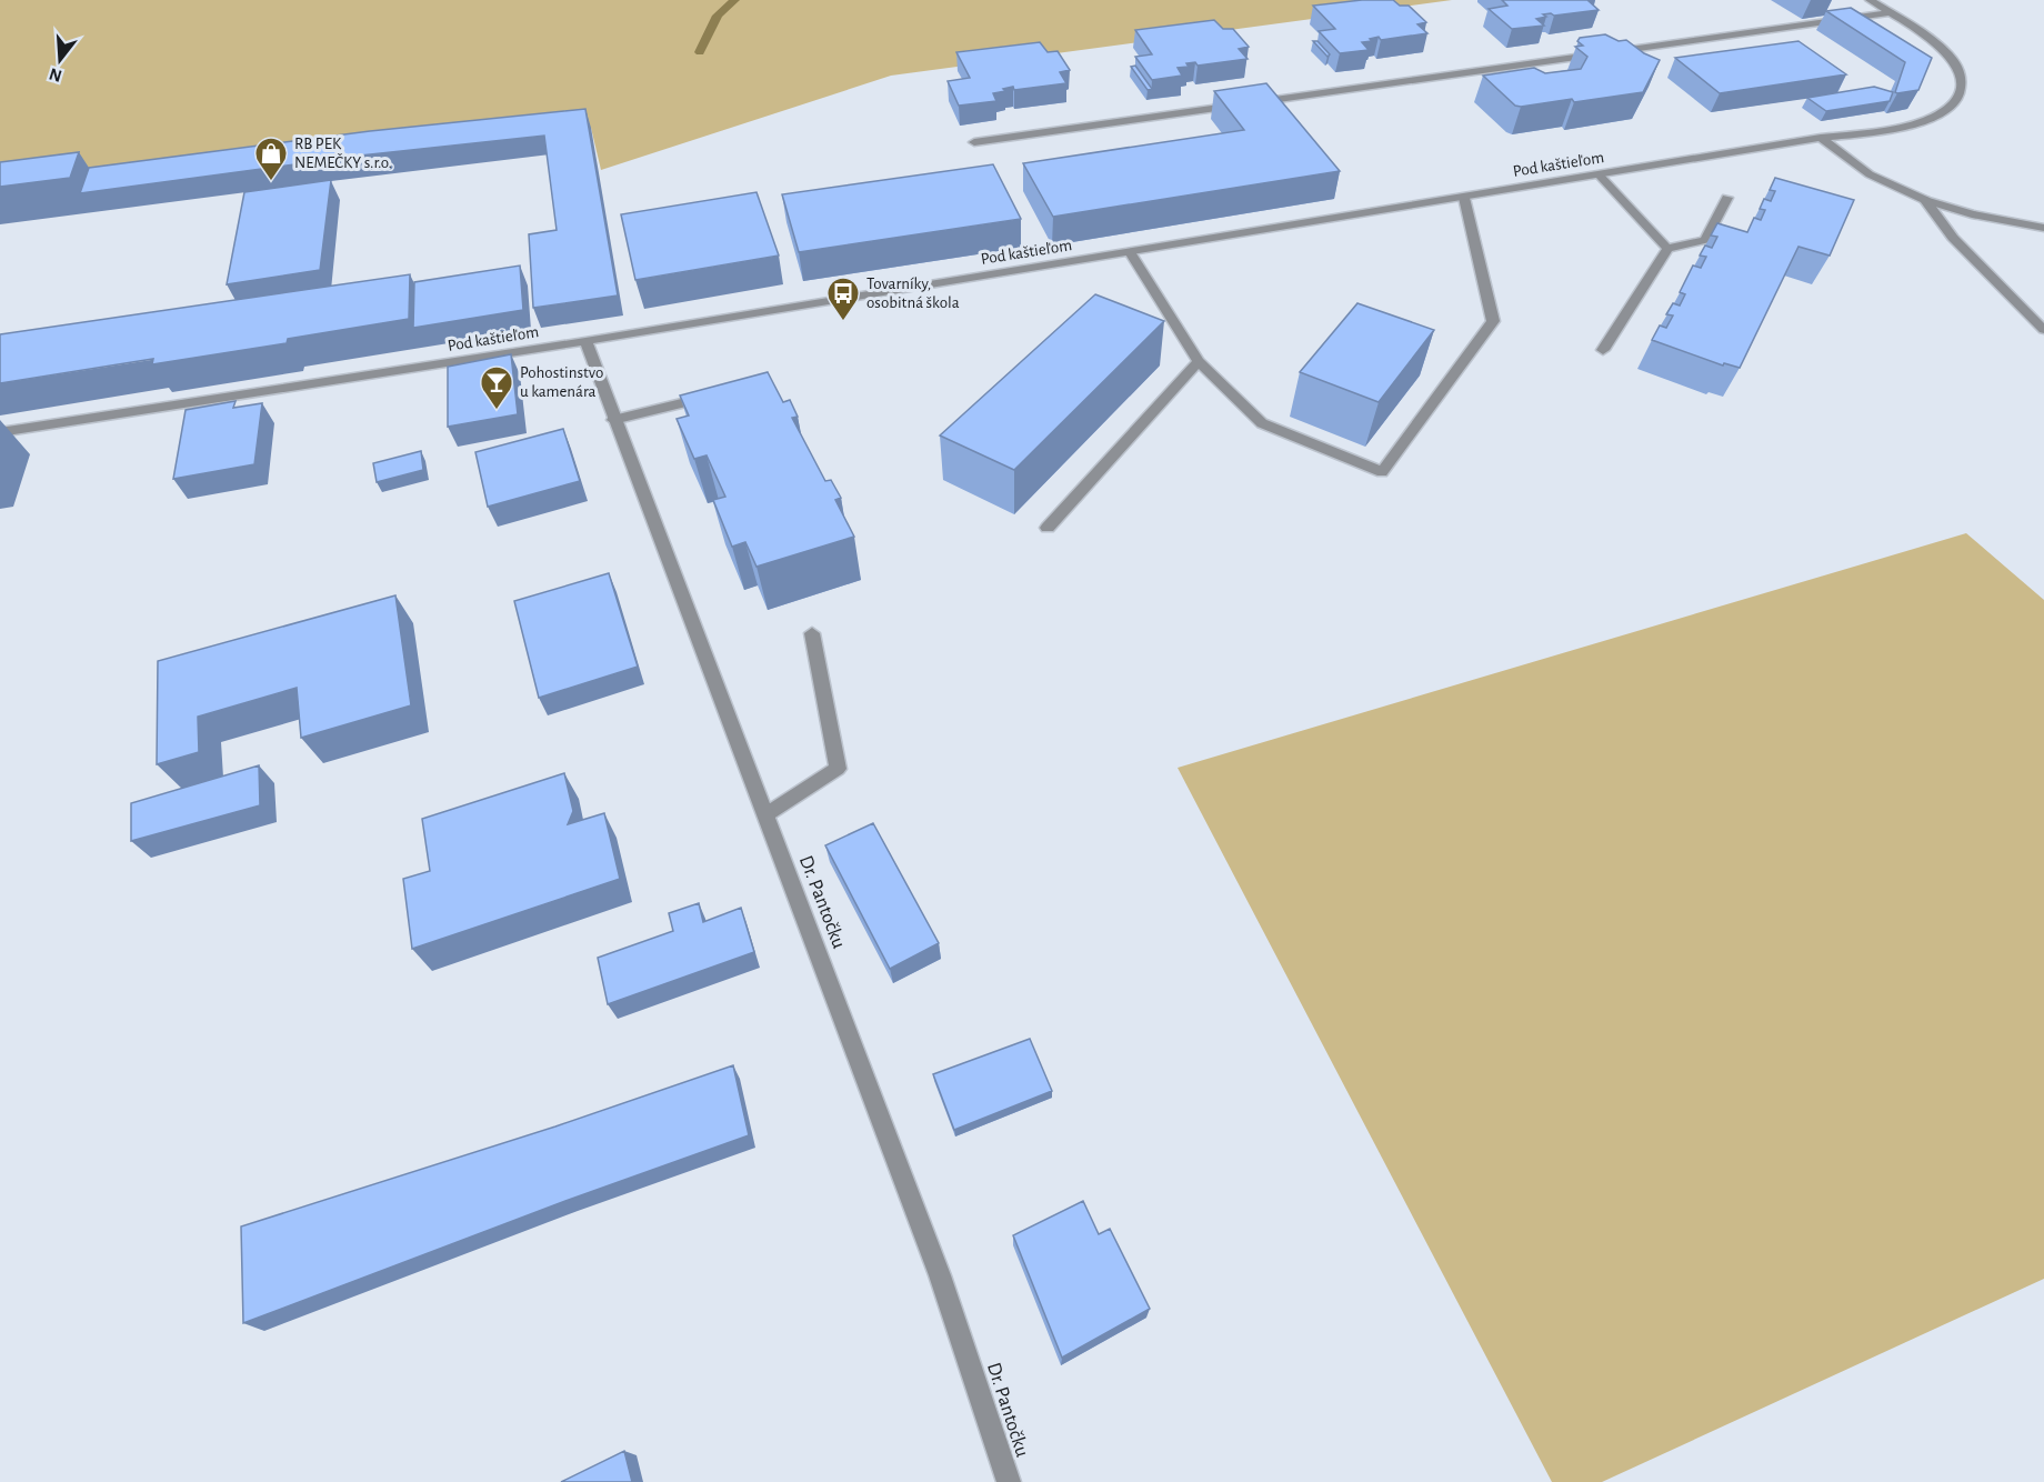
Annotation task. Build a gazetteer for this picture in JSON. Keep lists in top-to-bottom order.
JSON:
{
  "streets": {
    "street": ["Pod kaštieľom", "Dr. Pantočku"]
  },
  "crossings": [
    ["Pod kaštieľom", "Dr. Pantočku"]
  ],
  "places": {
    "shop": ["RB PEK NEMEČKY s.r.o."],
    "bus stop": ["Tovarníky, osobitná škola"],
    "bar": ["Pohostinstvo u kamenára"]
  },
  "north": "bottom"
}
